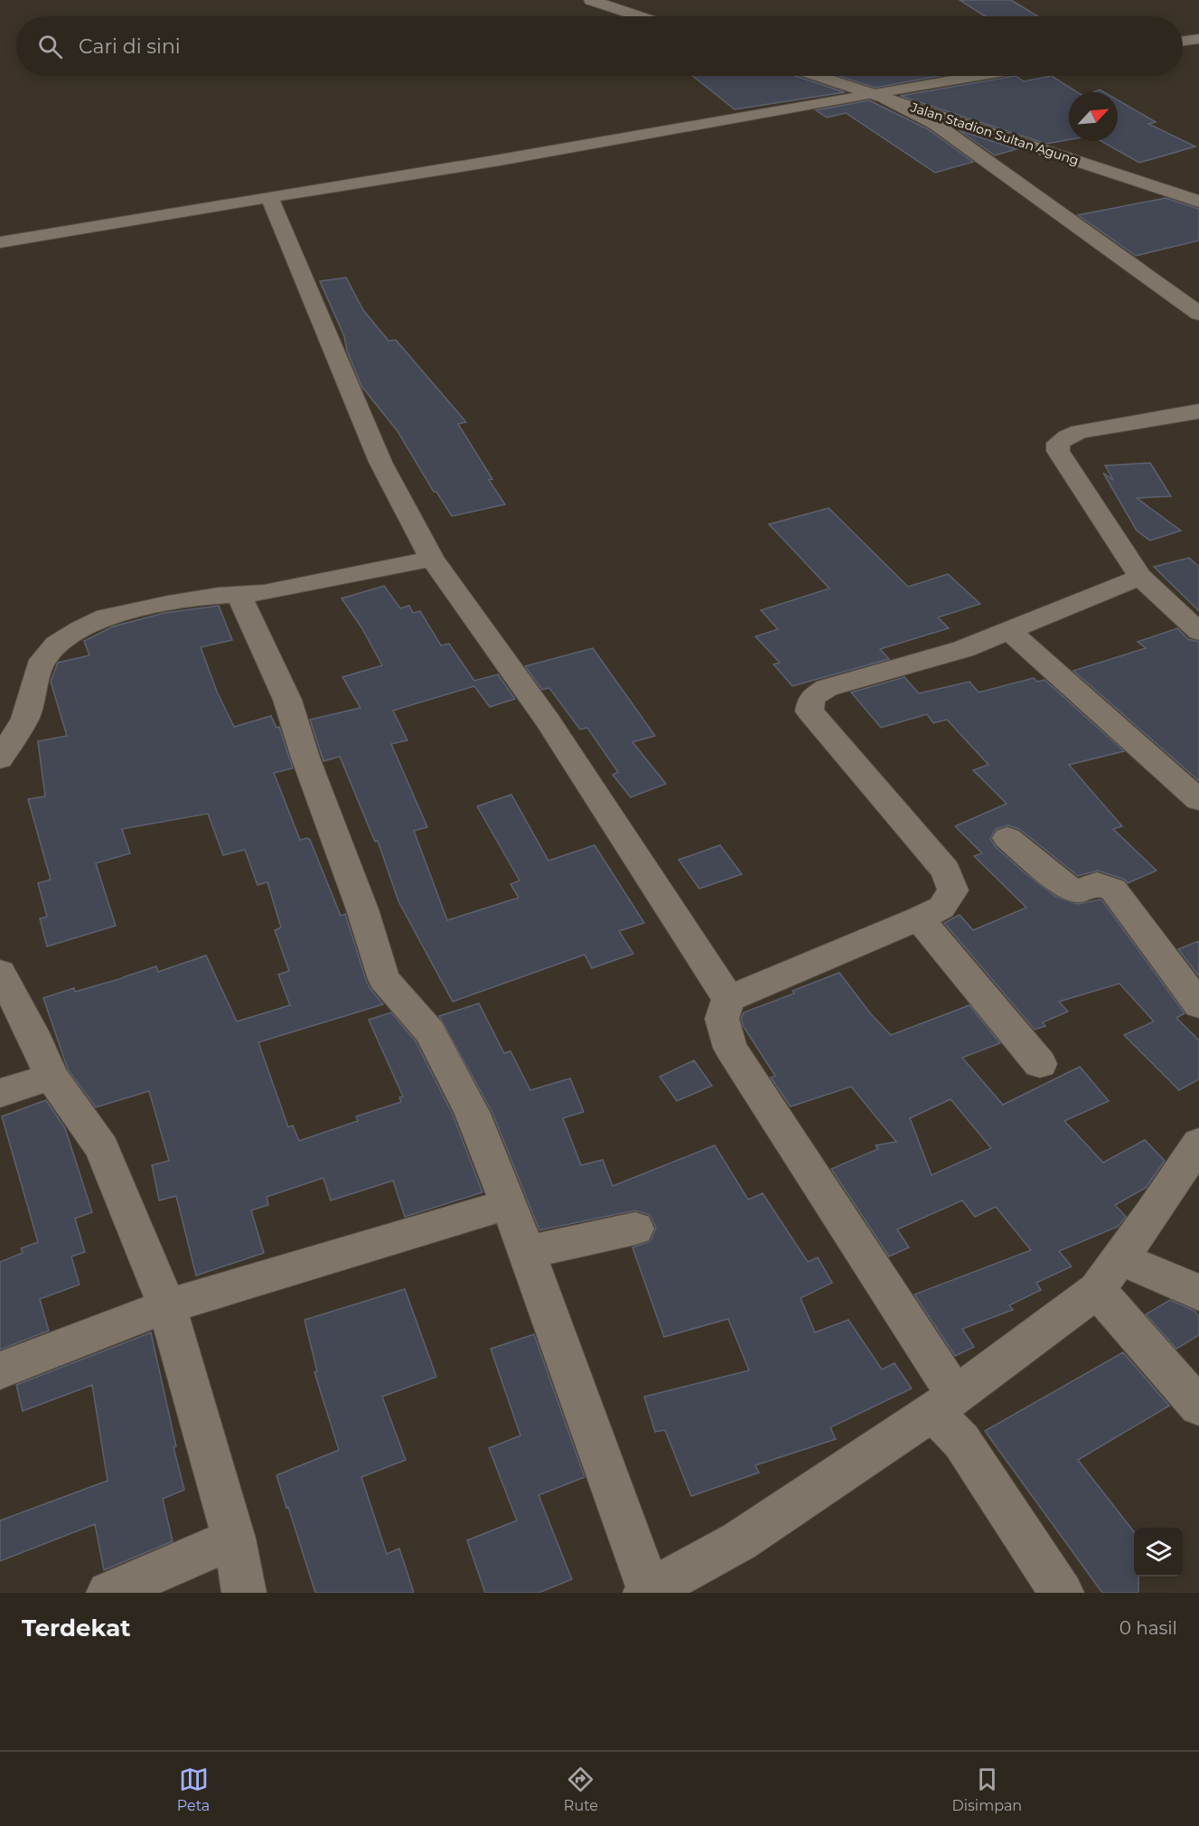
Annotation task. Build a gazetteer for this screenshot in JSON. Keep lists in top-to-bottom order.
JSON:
{
  "streets": {
    "street": ["Jalan Stadion Sultan Agung"]
  },
  "north": "top right",
  "page": {
    "search": "Cari di sini",
    "heading": ["Terdekat", "0 hasil"],
    "nav": ["Peta", "Rute", "Disimpan"]
  }
}
